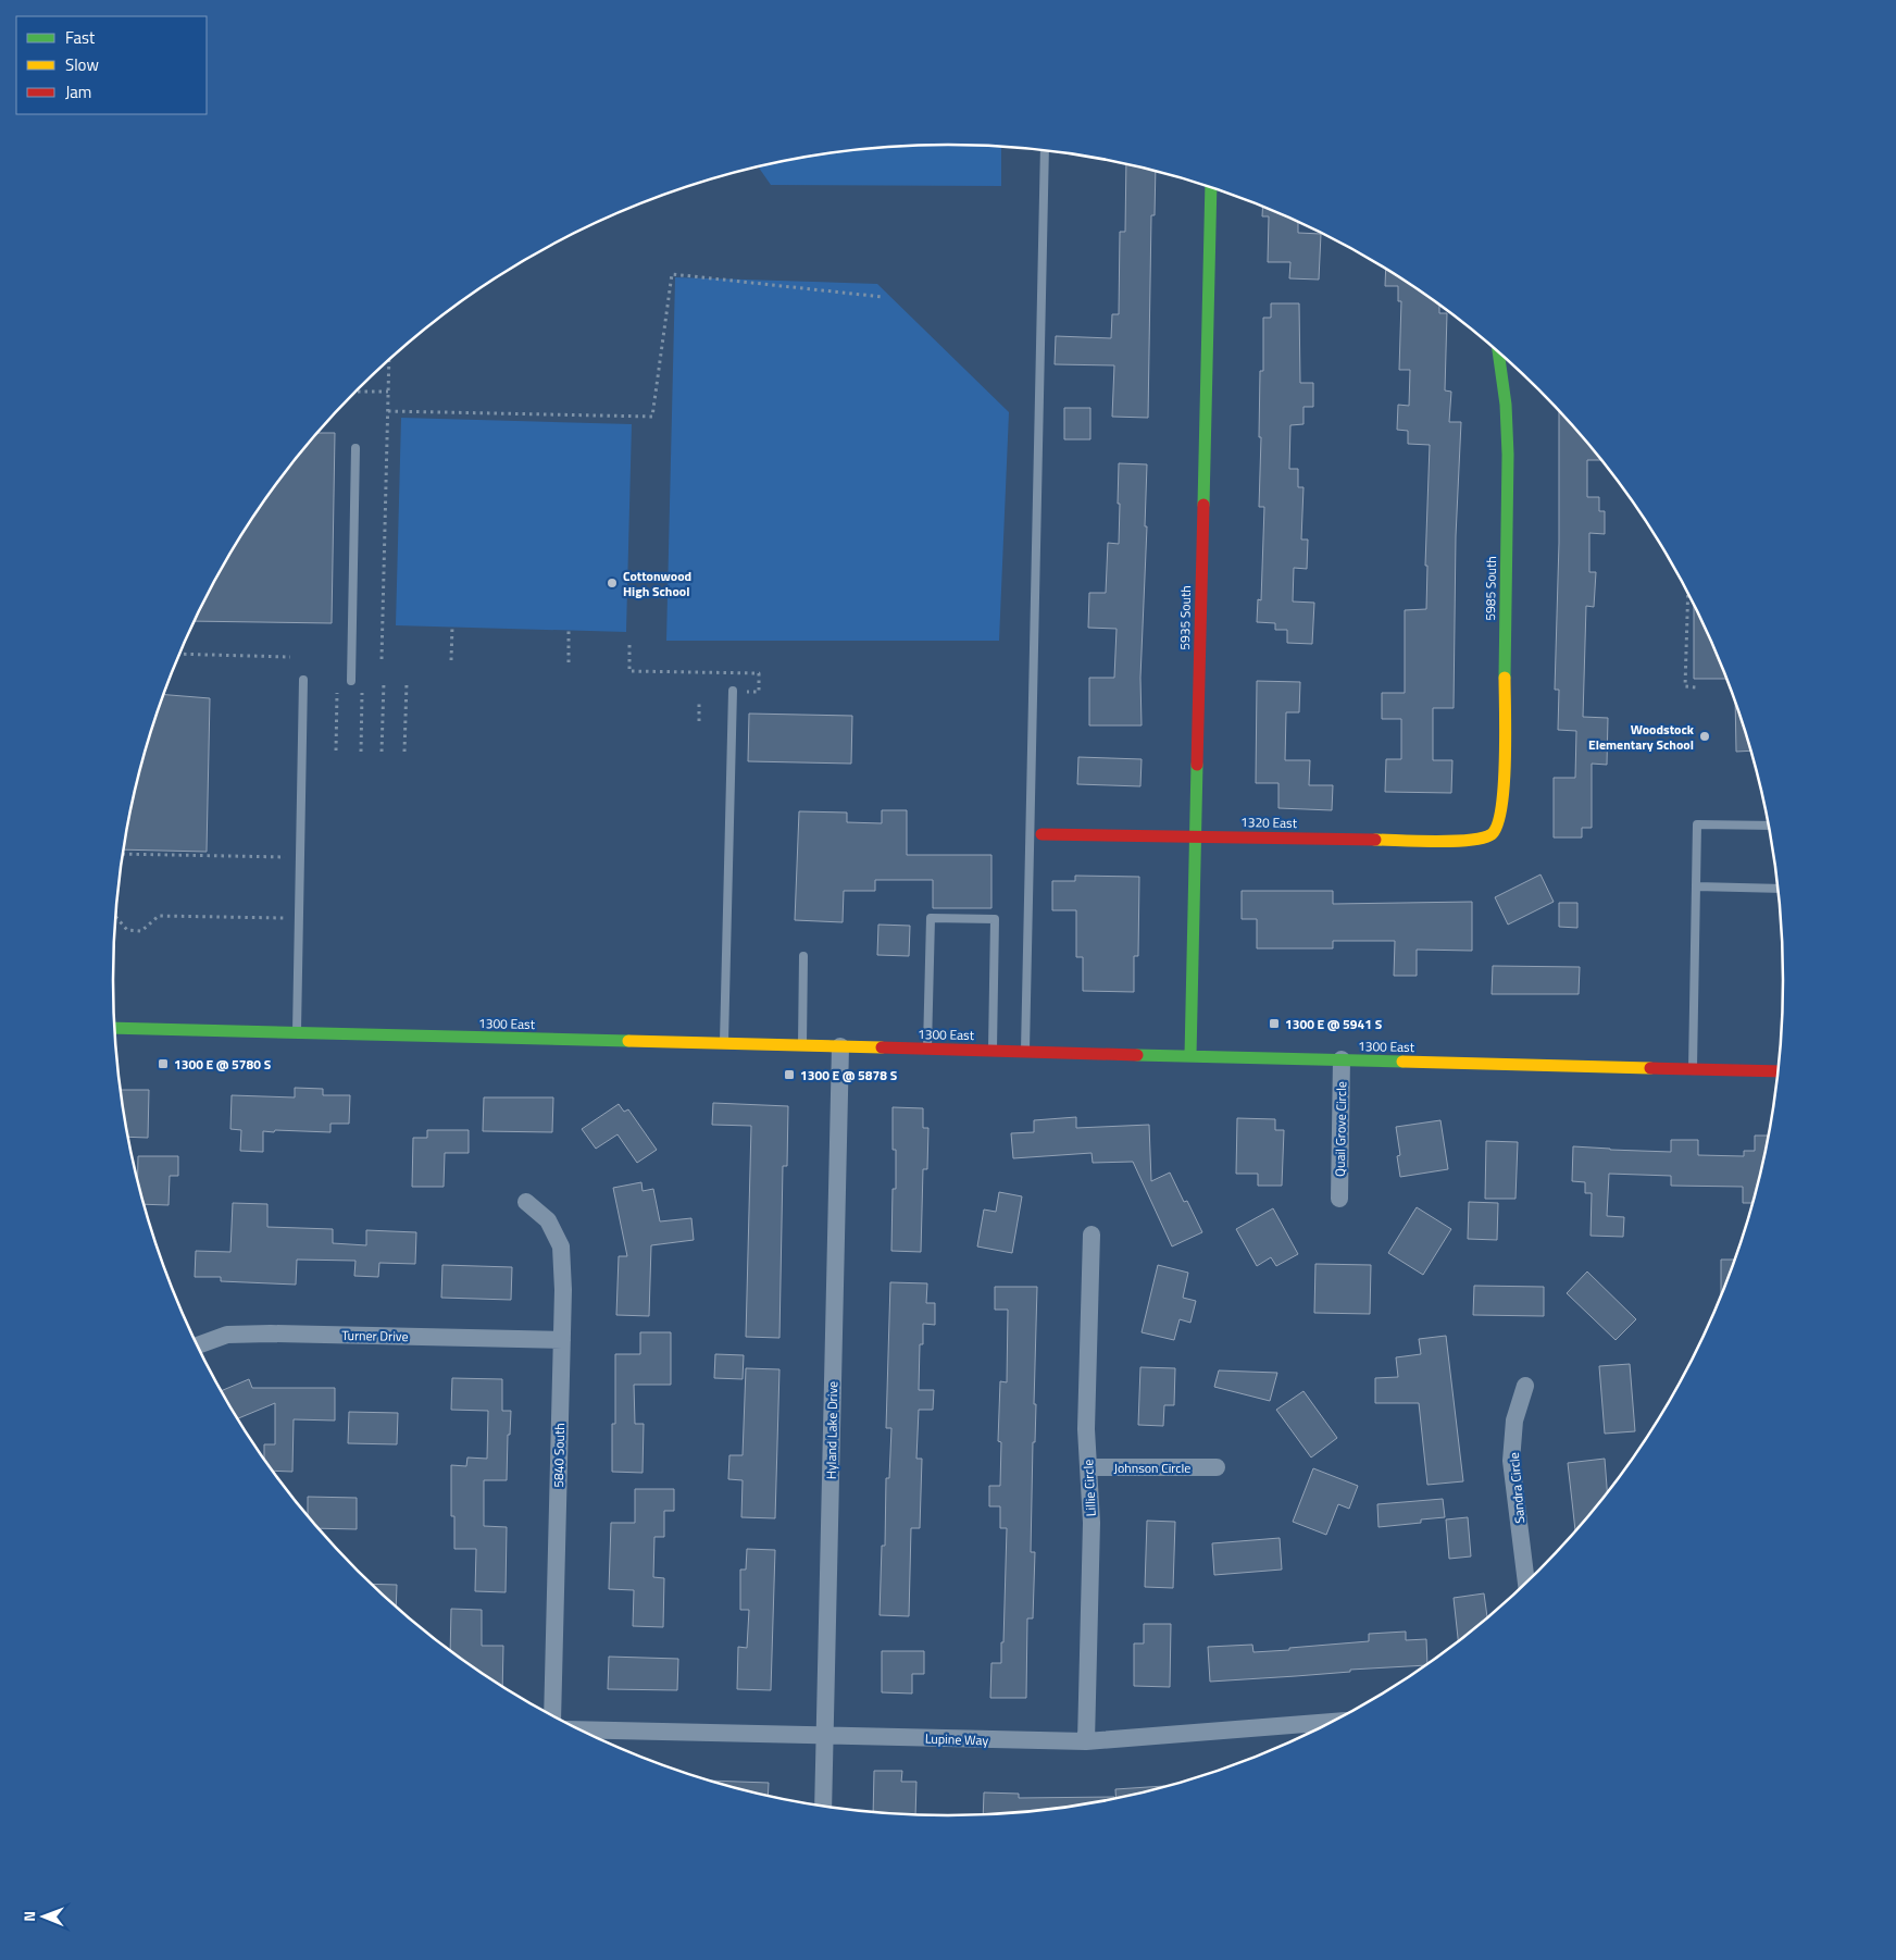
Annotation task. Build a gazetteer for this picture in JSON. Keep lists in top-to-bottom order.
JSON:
{
  "streets": {
    "street": [
      "5985 South",
      "5935 South",
      "1320 East",
      "1300 East",
      "Quail Grove Circle",
      "Turner Drive",
      "Hyland Lake Drive",
      "5840 South",
      "Johnson Circle",
      "Lillie Circle",
      "Sandra Circle",
      "Lupine Way"
    ]
  },
  "crossings": [
    ["5985 South", "1320 East"],
    ["5935 South", "1320 East"],
    ["5935 South", "1300 East"],
    ["1300 East", "Quail Grove Circle"],
    ["1300 East", "Hyland Lake Drive"],
    ["Turner Drive", "5840 South"],
    ["Hyland Lake Drive", "Lupine Way"],
    ["Johnson Circle", "Lillie Circle"],
    ["Lillie Circle", "Lupine Way"]
  ],
  "places": {
    "other": ["Cottonwood High School", "Woodstock Elementary School"],
    "transit": ["1300 E @ 5941 S", "1300 E @ 5780 S", "1300 E @ 5878 S"]
  },
  "legend": ["Fast", "Slow", "Jam"],
  "north": "left"
}
